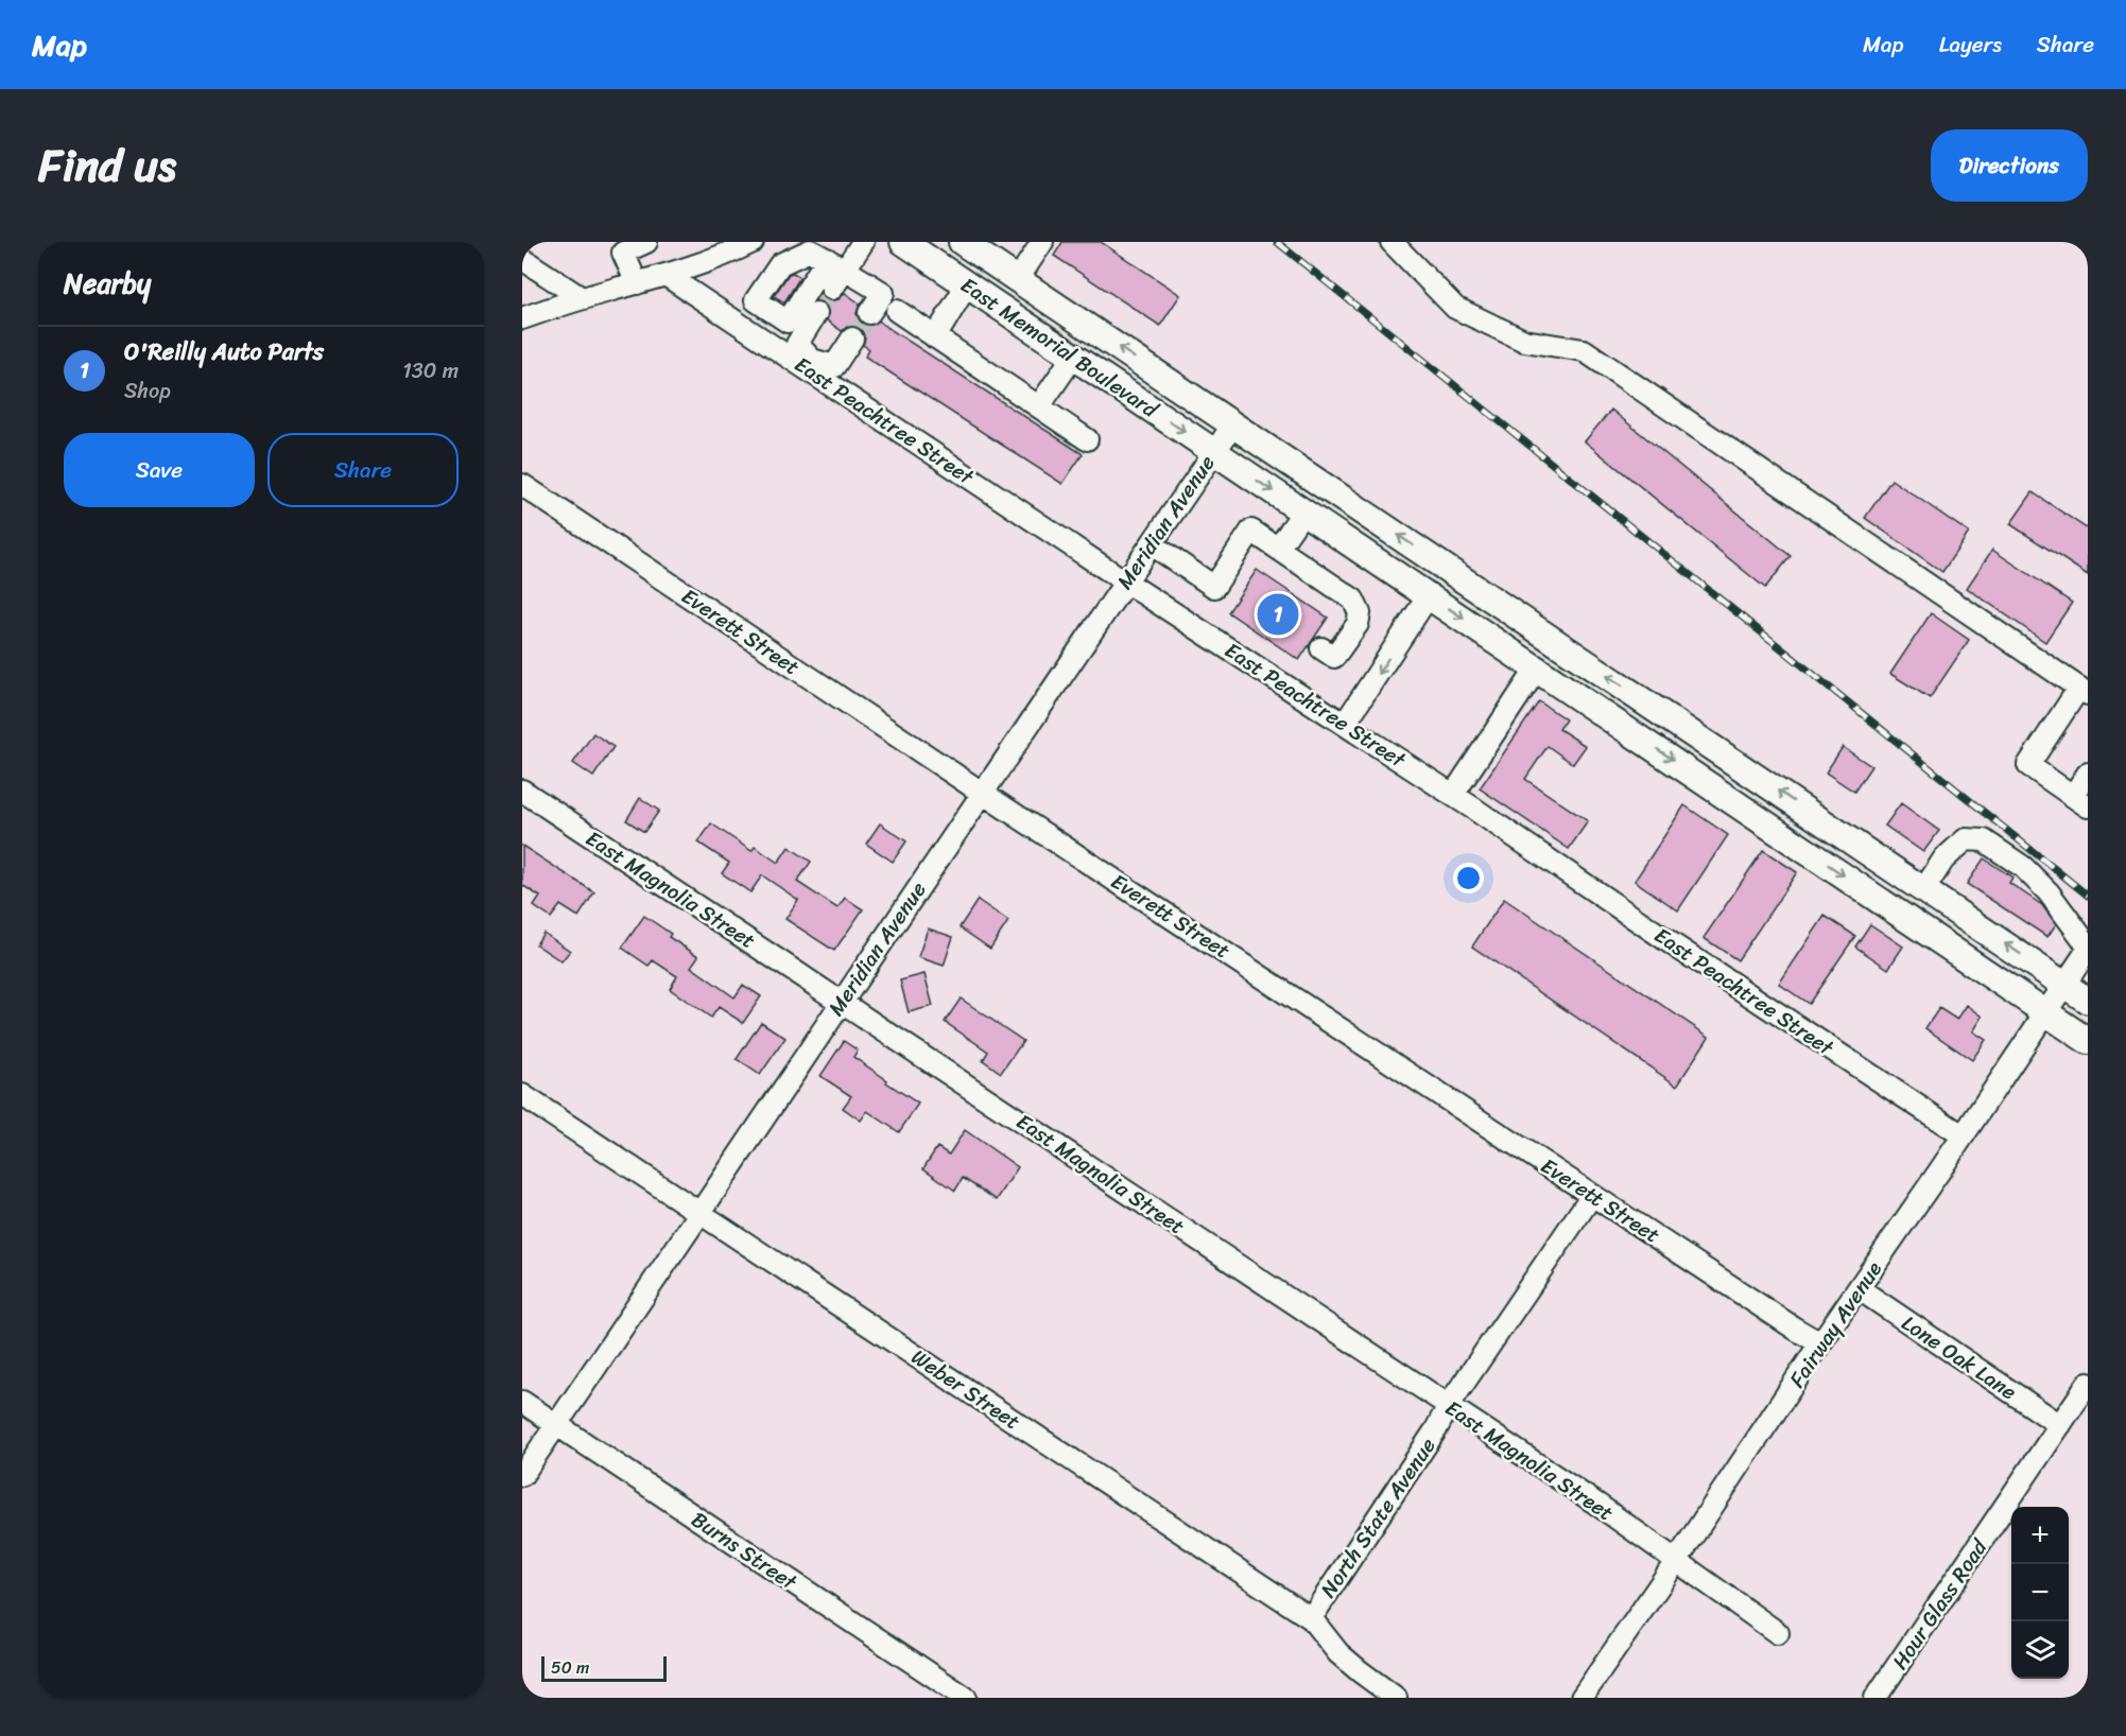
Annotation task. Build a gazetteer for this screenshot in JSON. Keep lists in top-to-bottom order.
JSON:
{
  "streets": {
    "main road": ["East Memorial Boulevard"],
    "street": [
      "East Peachtree Street",
      "Meridian Avenue",
      "Everett Street",
      "East Magnolia Street",
      "Fairway Avenue",
      "Lone Oak Lane",
      "Weber Street",
      "North State Avenue",
      "Burns Street",
      "Hour Glass Road"
    ]
  },
  "crossings": [
    ["East Memorial Boulevard", "Meridian Avenue"],
    ["East Memorial Boulevard", "Fairway Avenue"],
    ["East Peachtree Street", "Meridian Avenue"],
    ["East Peachtree Street", "Fairway Avenue"],
    ["Meridian Avenue", "Everett Street"],
    ["Meridian Avenue", "East Magnolia Street"],
    ["Meridian Avenue", "Weber Street"],
    ["Meridian Avenue", "Burns Street"],
    ["Everett Street", "Fairway Avenue"],
    ["Everett Street", "North State Avenue"],
    ["East Magnolia Street", "Fairway Avenue"],
    ["East Magnolia Street", "North State Avenue"],
    ["Fairway Avenue", "Lone Oak Lane"],
    ["Lone Oak Lane", "Hour Glass Road"],
    ["Weber Street", "North State Avenue"]
  ],
  "scale_bar": "50 m",
  "page": {
    "header": "Map",
    "nav": ["Map", "Layers", "Share"],
    "title": "Find us",
    "buttons": [
      "Directions",
      ["Save", "Share"]
    ],
    "heading": "Nearby",
    "list": [
      {
        "mark": "1",
        "name": "O'Reilly Auto Parts",
        "note": "Shop",
        "value": "130 m"
      }
    ],
    "pins": "1",
    "map_buttons": ["+", "−"],
    "scale": "50 m"
  }
}
